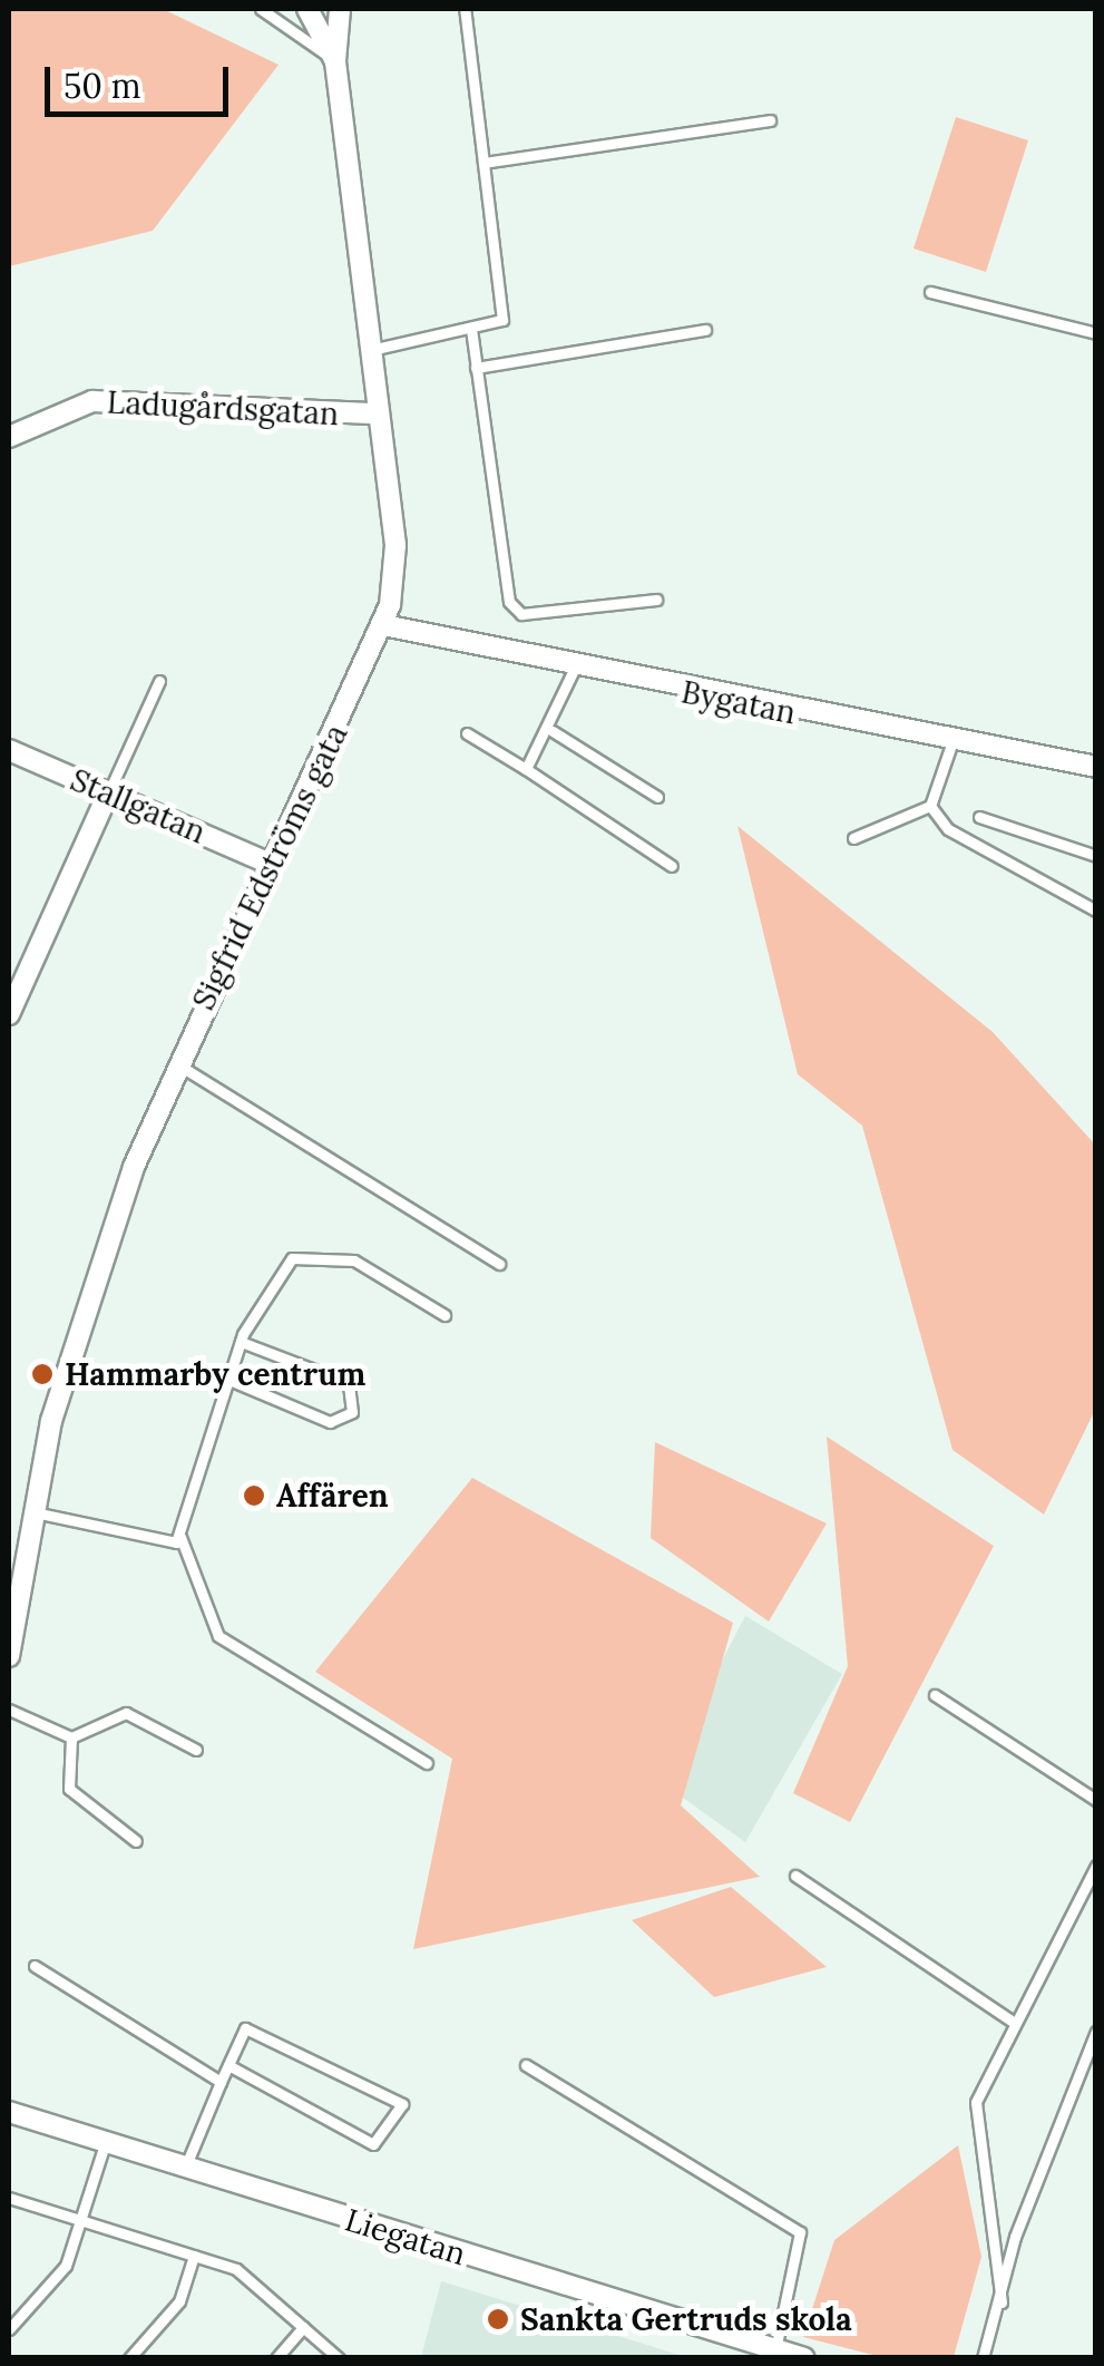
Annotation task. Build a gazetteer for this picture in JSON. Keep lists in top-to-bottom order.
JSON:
{
  "streets": {
    "street": [
      "Ladugårdsgatan",
      "Bygatan",
      "Stallgatan",
      "Sigfrid Edströms gata",
      "Liegatan"
    ]
  },
  "crossings": [
    ["Ladugårdsgatan", "Sigfrid Edströms gata"],
    ["Bygatan", "Sigfrid Edströms gata"],
    ["Stallgatan", "Sigfrid Edströms gata"]
  ],
  "places": ["Hammarby centrum", "Affären", "Sankta Gertruds skola"],
  "scale_bar": "50 m"
}
